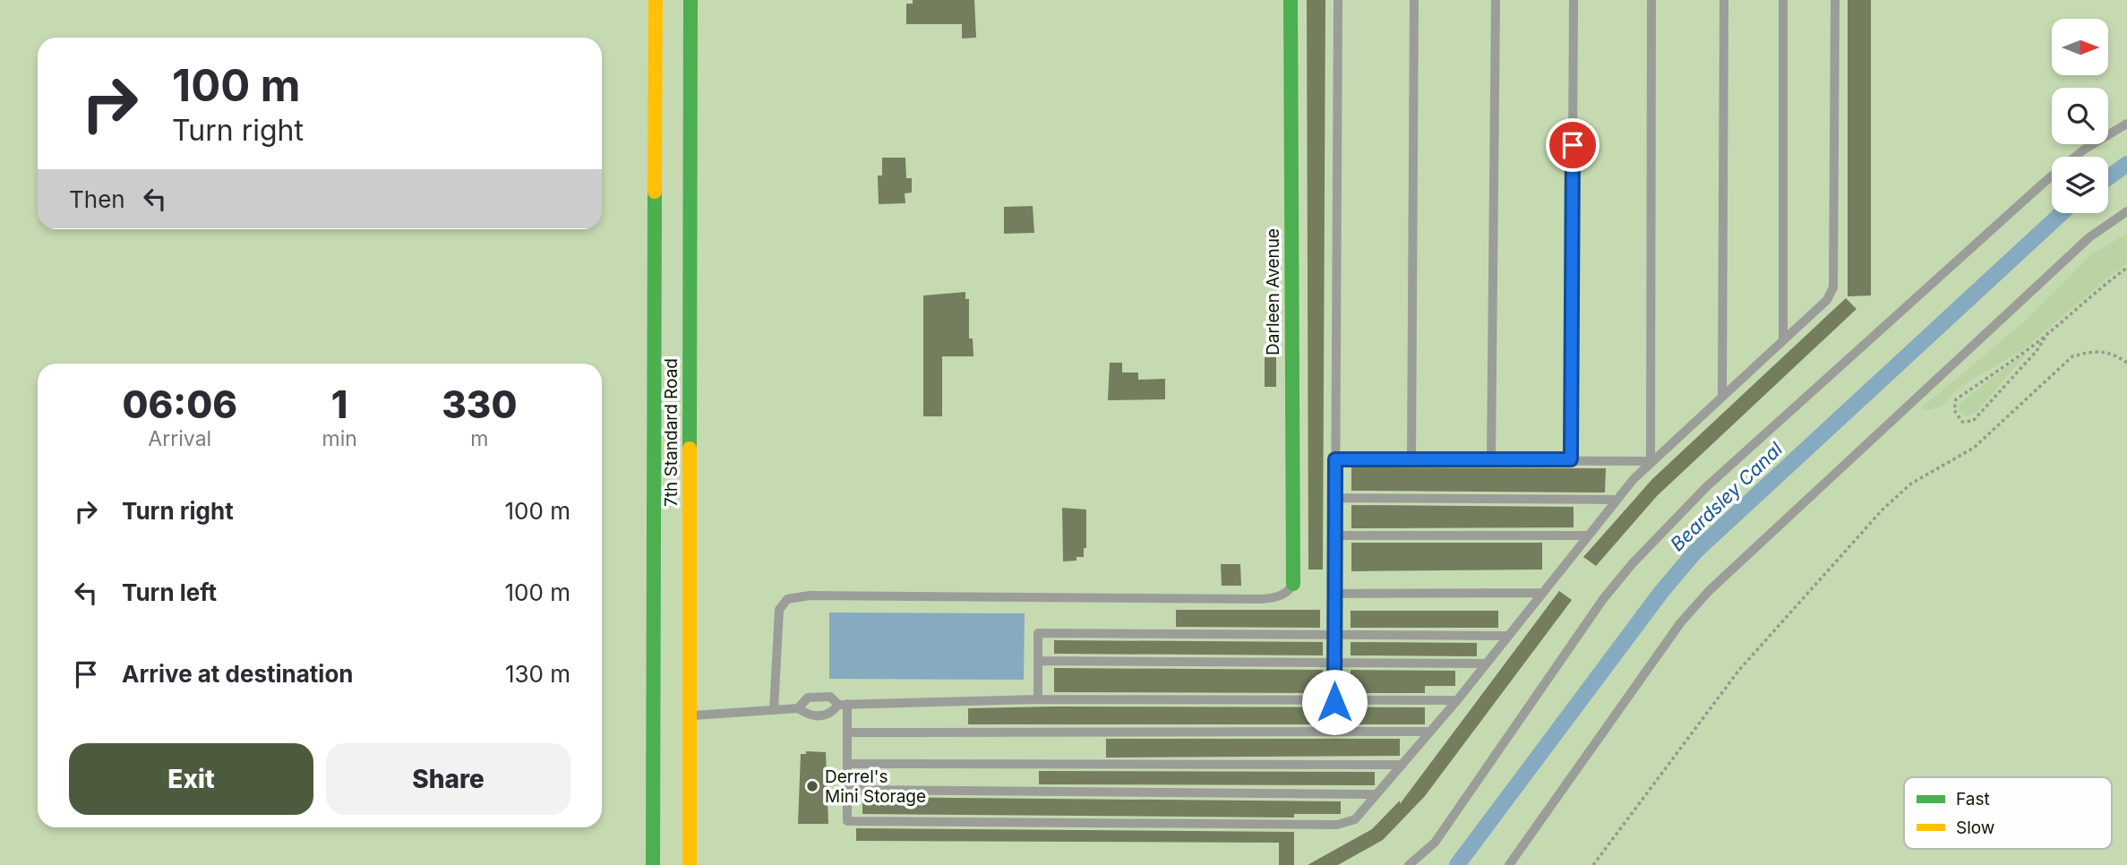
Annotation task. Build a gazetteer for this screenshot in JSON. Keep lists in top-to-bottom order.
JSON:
{
  "streets": {
    "main road": ["Darleen Avenue", "7th Standard Road"]
  },
  "water": ["Beardsley Canal"],
  "places": ["Derrel's Mini Storage"],
  "legend": ["Fast", "Slow"],
  "north": "right",
  "page": {
    "turn": ["100 m", "Turn right"],
    "then": "Then",
    "eta": [
      "06:06",
      "Arrival",
      "1",
      "min",
      "330",
      "m"
    ],
    "list": [
      {
        "name": "Turn right",
        "value": "100 m"
      },
      {
        "name": "Turn left",
        "value": "100 m"
      },
      {
        "name": "Arrive at destination",
        "value": "130 m"
      }
    ],
    "buttons": ["Exit", "Share"]
  }
}
